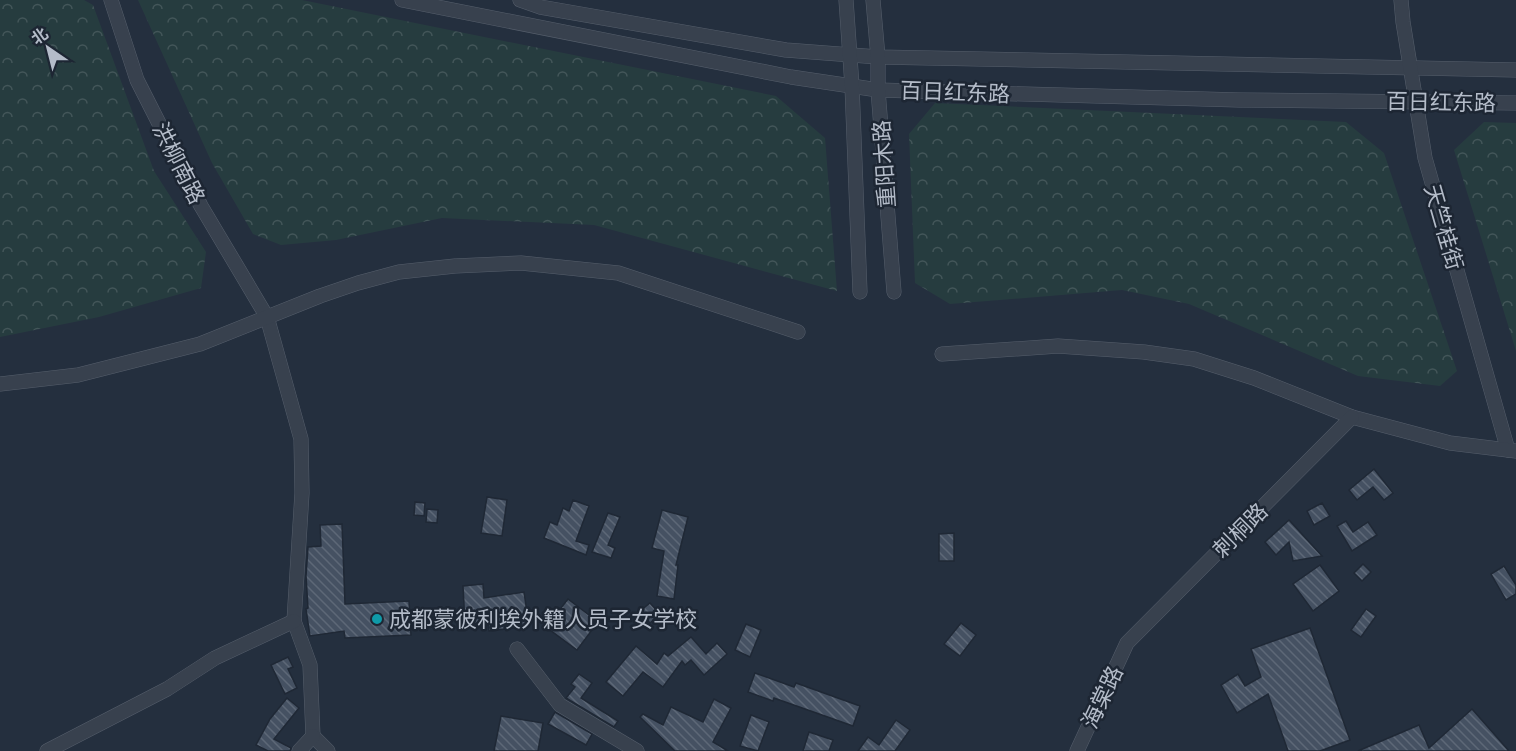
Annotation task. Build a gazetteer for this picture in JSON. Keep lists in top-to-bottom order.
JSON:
{
  "streets": {
    "street": [
      "百日红东路",
      "洪柳南路",
      "重阳木路",
      "天竺桂街",
      "刺桐路",
      "海棠路"
    ]
  },
  "crossings": [
    ["百日红东路", "重阳木路"],
    ["百日红东路", "天竺桂街"],
    ["刺桐路", "海棠路"]
  ],
  "places": ["成都蒙彼利埃外籍人员子女学校"],
  "north": "top left"
}
